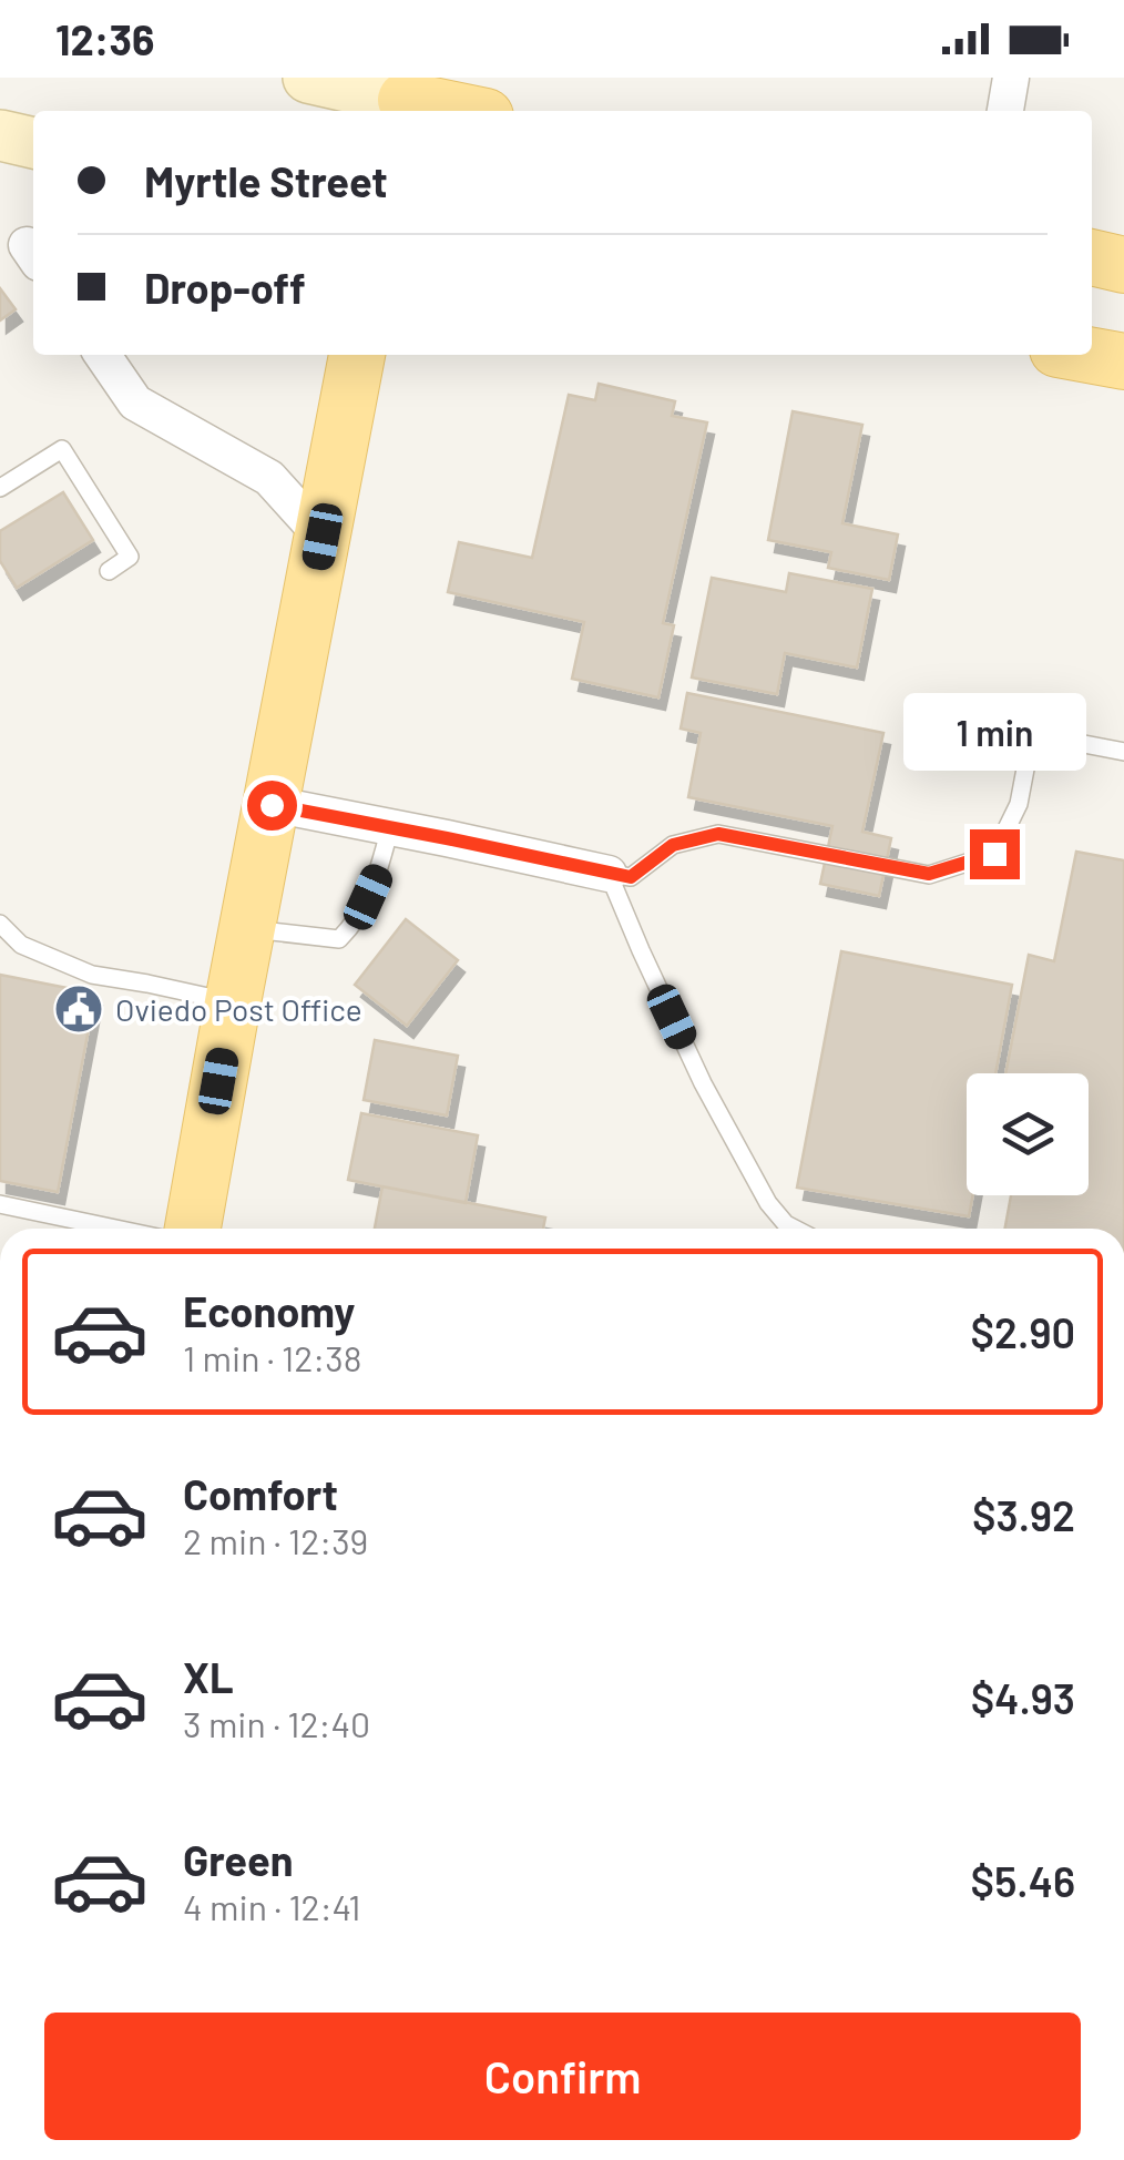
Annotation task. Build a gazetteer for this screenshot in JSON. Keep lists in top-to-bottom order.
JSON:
{
  "places": {
    "public building": ["Oviedo Post Office"]
  },
  "page": {
    "status": "12:36",
    "banner": ["Myrtle Street", "Drop-off"],
    "bubble": "1 min",
    "list": [
      {
        "name": "Economy",
        "note": "1 min · 12:38",
        "value": "$2.90"
      },
      {
        "name": "Comfort",
        "note": "2 min · 12:39",
        "value": "$3.92"
      },
      {
        "name": "XL",
        "note": "3 min · 12:40",
        "value": "$4.93"
      },
      {
        "name": "Green",
        "note": "4 min · 12:41",
        "value": "$5.46"
      }
    ],
    "buttons": "Confirm"
  }
}
